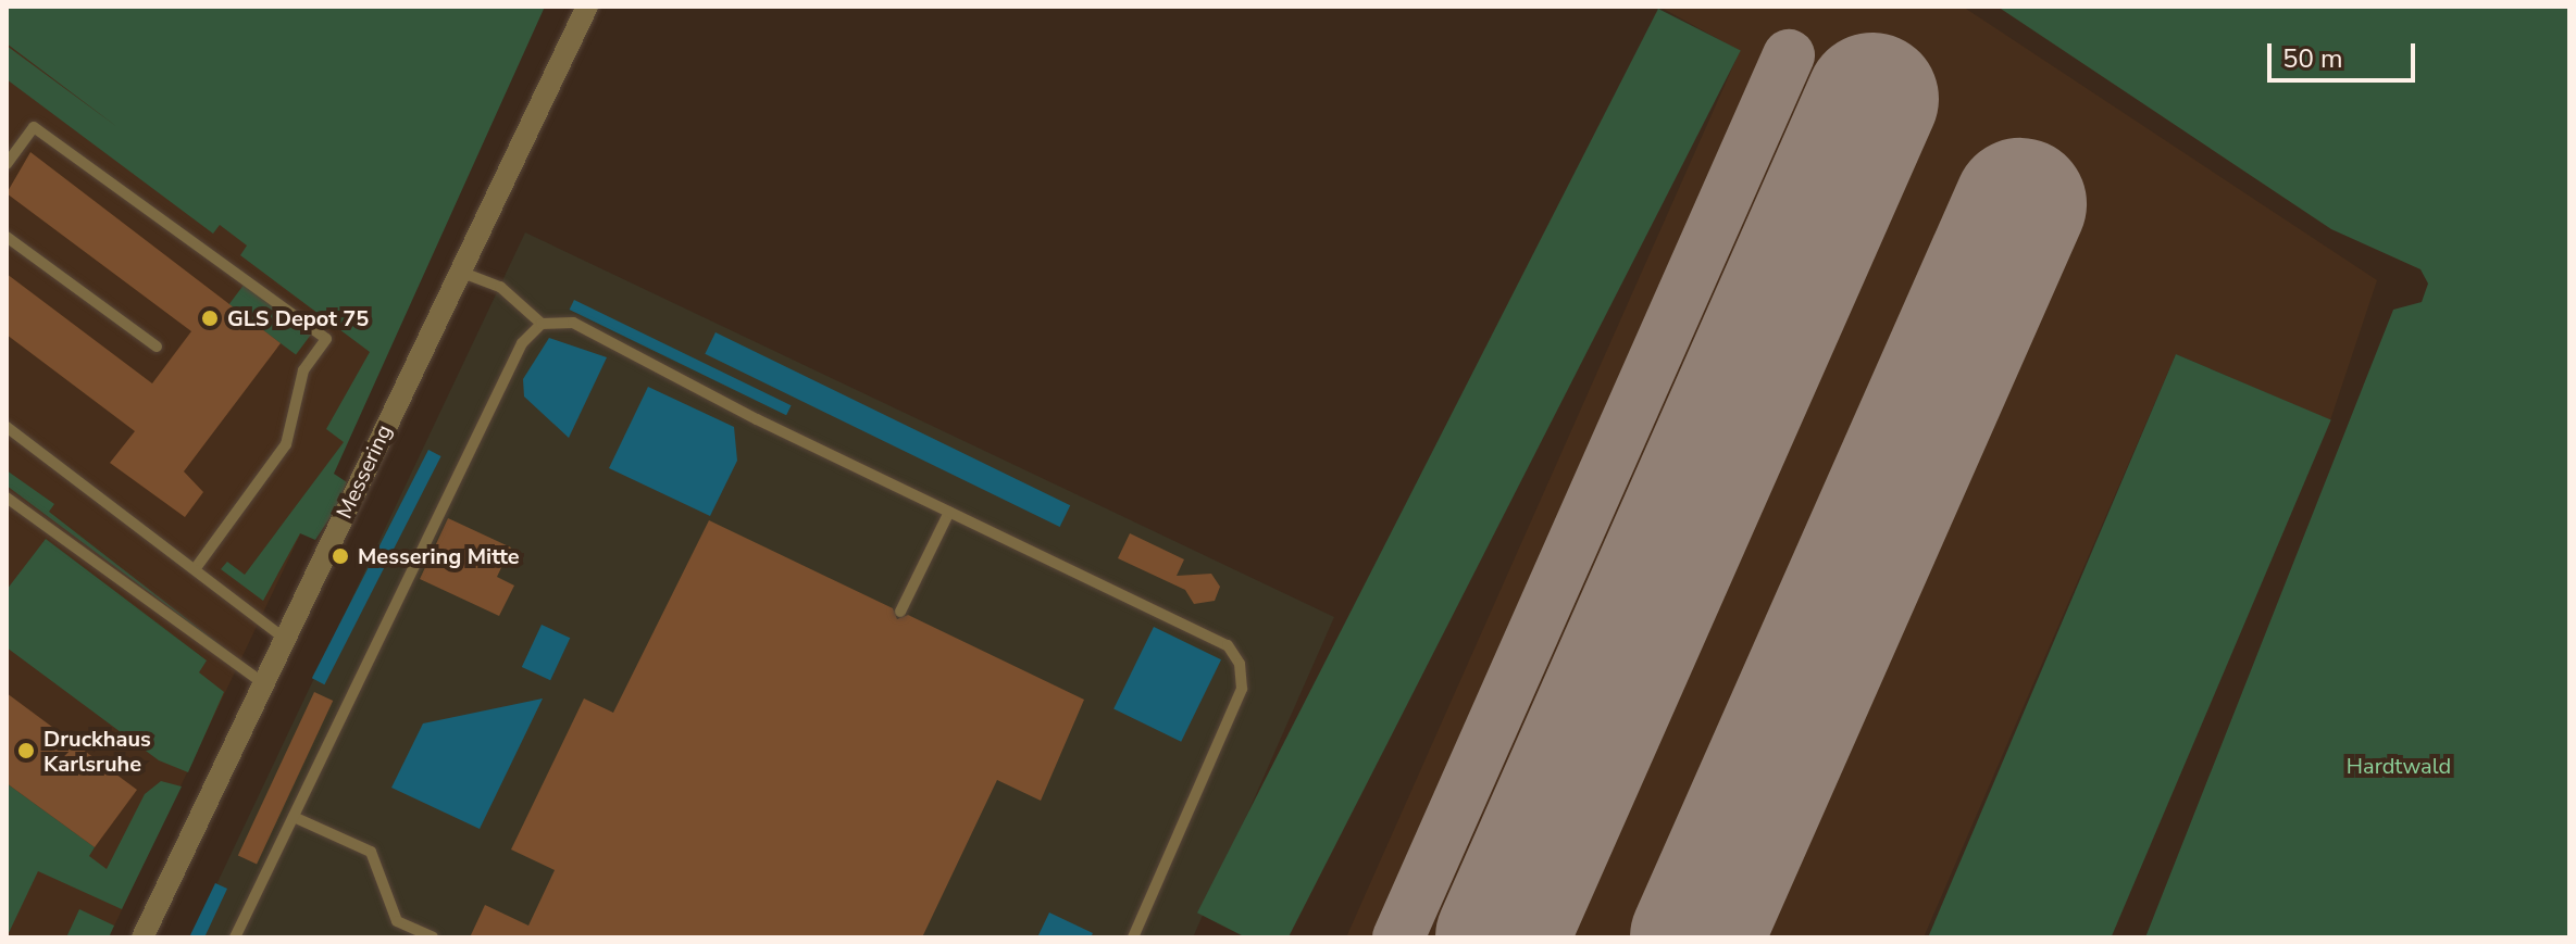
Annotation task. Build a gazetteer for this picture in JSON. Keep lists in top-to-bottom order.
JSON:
{
  "streets": {
    "street": ["Messering"]
  },
  "parks": ["Hardtwald"],
  "places": ["GLS Depot 75", "Messering Mitte", "Druckhaus Karlsruhe"],
  "scale_bar": "50 m"
}
